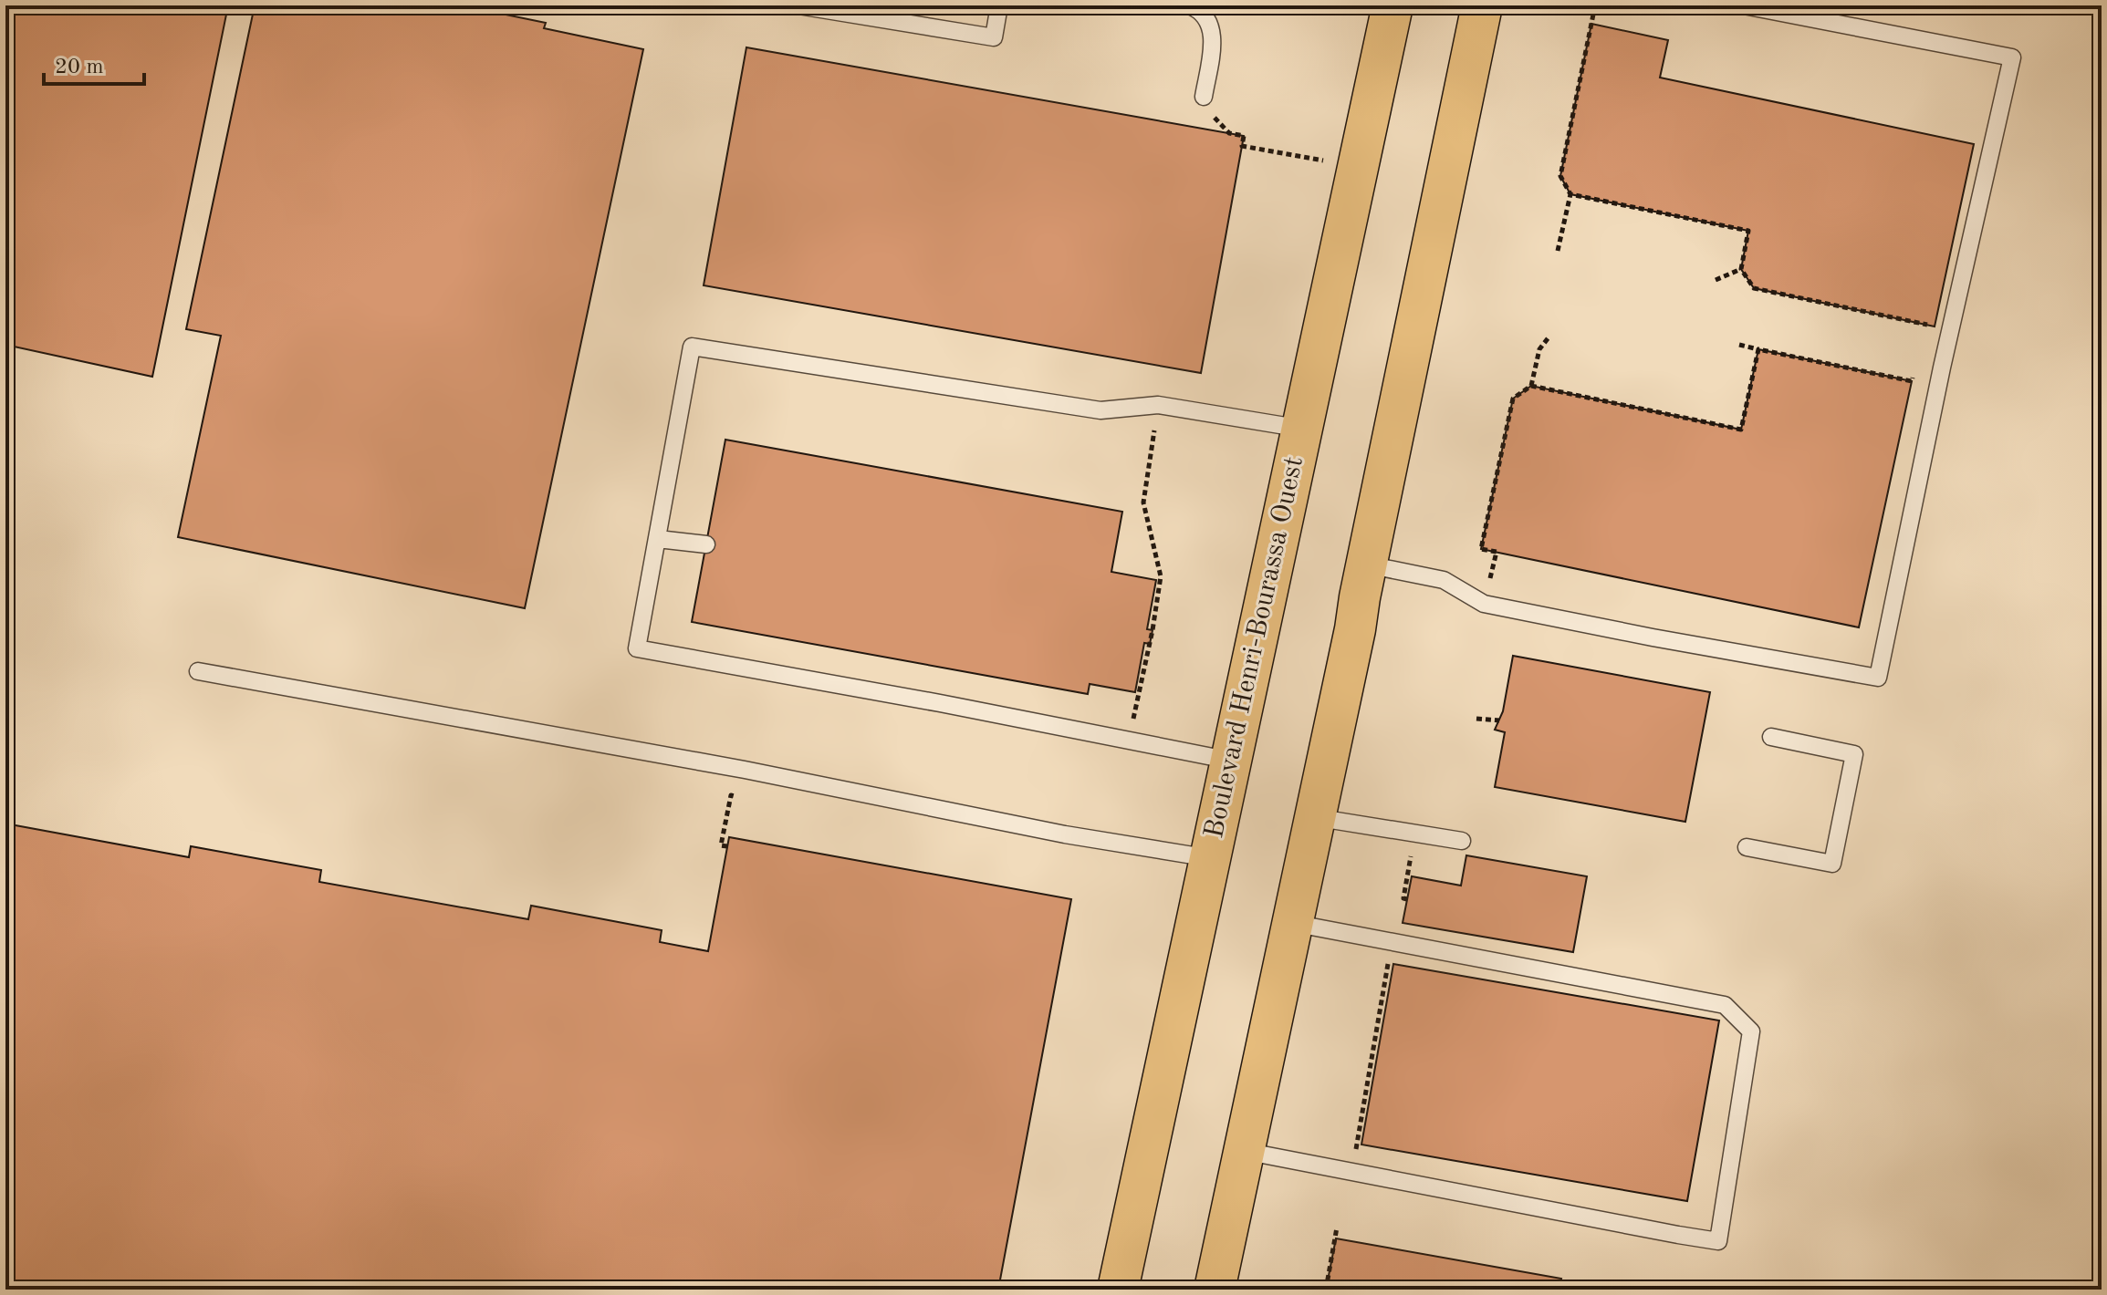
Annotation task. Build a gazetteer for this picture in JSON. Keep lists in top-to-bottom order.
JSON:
{
  "streets": {
    "main road": ["Boulevard Henri-Bourassa Ouest"]
  },
  "scale_bar": "20 m"
}
